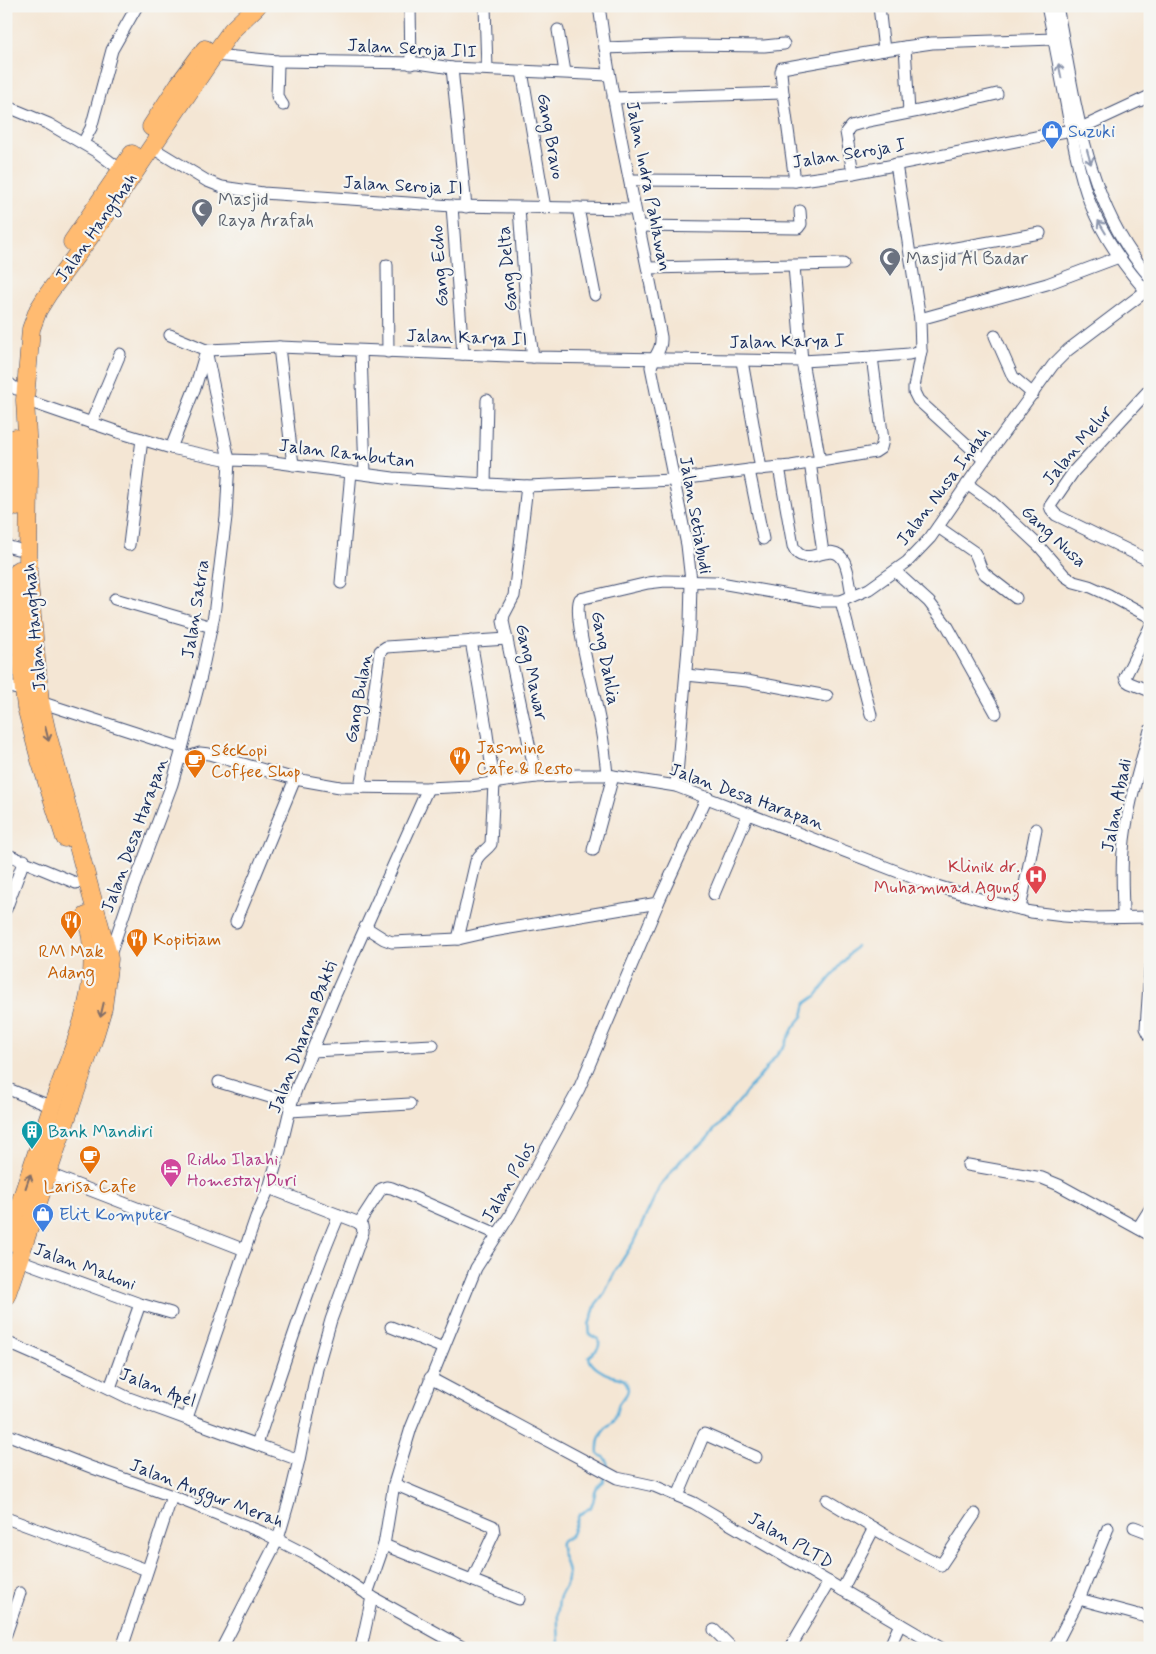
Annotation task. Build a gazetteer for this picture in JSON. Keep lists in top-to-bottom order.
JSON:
{
  "streets": {
    "highway": ["Jalan Hangtuah"],
    "street": [
      "Jalan Seroja III",
      "Gang Bravo",
      "Jalan Seroja I",
      "Jalan Seroja II",
      "Jalan Indra Pahlawan",
      "Gang Echo",
      "Gang Delta",
      "Jalan Karya II",
      "Jalan Karya I",
      "Jalan Melur",
      "Jalan Rambutan",
      "Jalan Nusa Indah",
      "Jalan Setiabudi",
      "Gang Nusa",
      "Jalan Satria",
      "Gang Dahlia",
      "Gang Mawar",
      "Gang Bulan",
      "Jalan Desa Harapan",
      "Jalan Abadi",
      "Jalan Dharma Bakti",
      "Jalan Polos",
      "Jalan Mahoni",
      "Jalan Apel",
      "Jalan Anggur Merah",
      "Jalan PLTD"
    ]
  },
  "crossings": [
    ["Jalan Seroja III", "Gang Bravo"],
    ["Jalan Seroja III", "Jalan Indra Pahlawan"],
    ["Jalan Seroja III", "Jalan Hangtuah"],
    ["Gang Bravo", "Jalan Seroja II"],
    ["Jalan Seroja I", "Jalan Indra Pahlawan"],
    ["Jalan Seroja II", "Jalan Indra Pahlawan"],
    ["Jalan Seroja II", "Jalan Hangtuah"],
    ["Jalan Seroja II", "Gang Echo"],
    ["Jalan Seroja II", "Gang Delta"],
    ["Jalan Indra Pahlawan", "Jalan Karya II"],
    ["Jalan Indra Pahlawan", "Jalan Karya I"],
    ["Jalan Indra Pahlawan", "Jalan Setiabudi"],
    ["Jalan Hangtuah", "Jalan Rambutan"],
    ["Jalan Hangtuah", "Jalan Desa Harapan"],
    ["Jalan Hangtuah", "Jalan Mahoni"],
    ["Gang Echo", "Jalan Karya II"],
    ["Gang Delta", "Jalan Karya II"],
    ["Jalan Karya II", "Jalan Karya I"],
    ["Jalan Karya II", "Jalan Setiabudi"],
    ["Jalan Karya II", "Jalan Satria"],
    ["Jalan Karya I", "Jalan Rambutan"],
    ["Jalan Karya I", "Jalan Setiabudi"],
    ["Jalan Rambutan", "Jalan Setiabudi"],
    ["Jalan Rambutan", "Jalan Satria"],
    ["Jalan Rambutan", "Gang Mawar"],
    ["Jalan Nusa Indah", "Jalan Setiabudi"],
    ["Jalan Nusa Indah", "Gang Nusa"],
    ["Jalan Nusa Indah", "Gang Dahlia"],
    ["Jalan Setiabudi", "Gang Dahlia"],
    ["Jalan Setiabudi", "Jalan Desa Harapan"],
    ["Jalan Satria", "Jalan Desa Harapan"],
    ["Gang Dahlia", "Jalan Desa Harapan"],
    ["Gang Mawar", "Gang Bulan"],
    ["Gang Mawar", "Jalan Desa Harapan"],
    ["Gang Bulan", "Jalan Desa Harapan"],
    ["Jalan Desa Harapan", "Jalan Abadi"],
    ["Jalan Desa Harapan", "Jalan Dharma Bakti"],
    ["Jalan Desa Harapan", "Jalan Polos"],
    ["Jalan Dharma Bakti", "Jalan Apel"],
    ["Jalan Polos", "Jalan Anggur Merah"],
    ["Jalan Polos", "Jalan PLTD"],
    ["Jalan Mahoni", "Jalan Apel"]
  ],
  "places": {
    "shop": ["Suzuki", "Elit Komputer"],
    "mosque": ["Masjid Raya Arafah", "Masjid Al Badar"],
    "restaurant": ["Jasmine Cafe & Resto", "RM Mak Adang", "Kopitiam"],
    "cafe": ["SécKopi Coffee Shop", "Larisa Cafe"],
    "hospital": ["Klinik dr. Muhammad Agung"],
    "building": ["Bank Mandiri"],
    "hotel": ["Ridho Ilaahi Homestay Duri"]
  }
}
